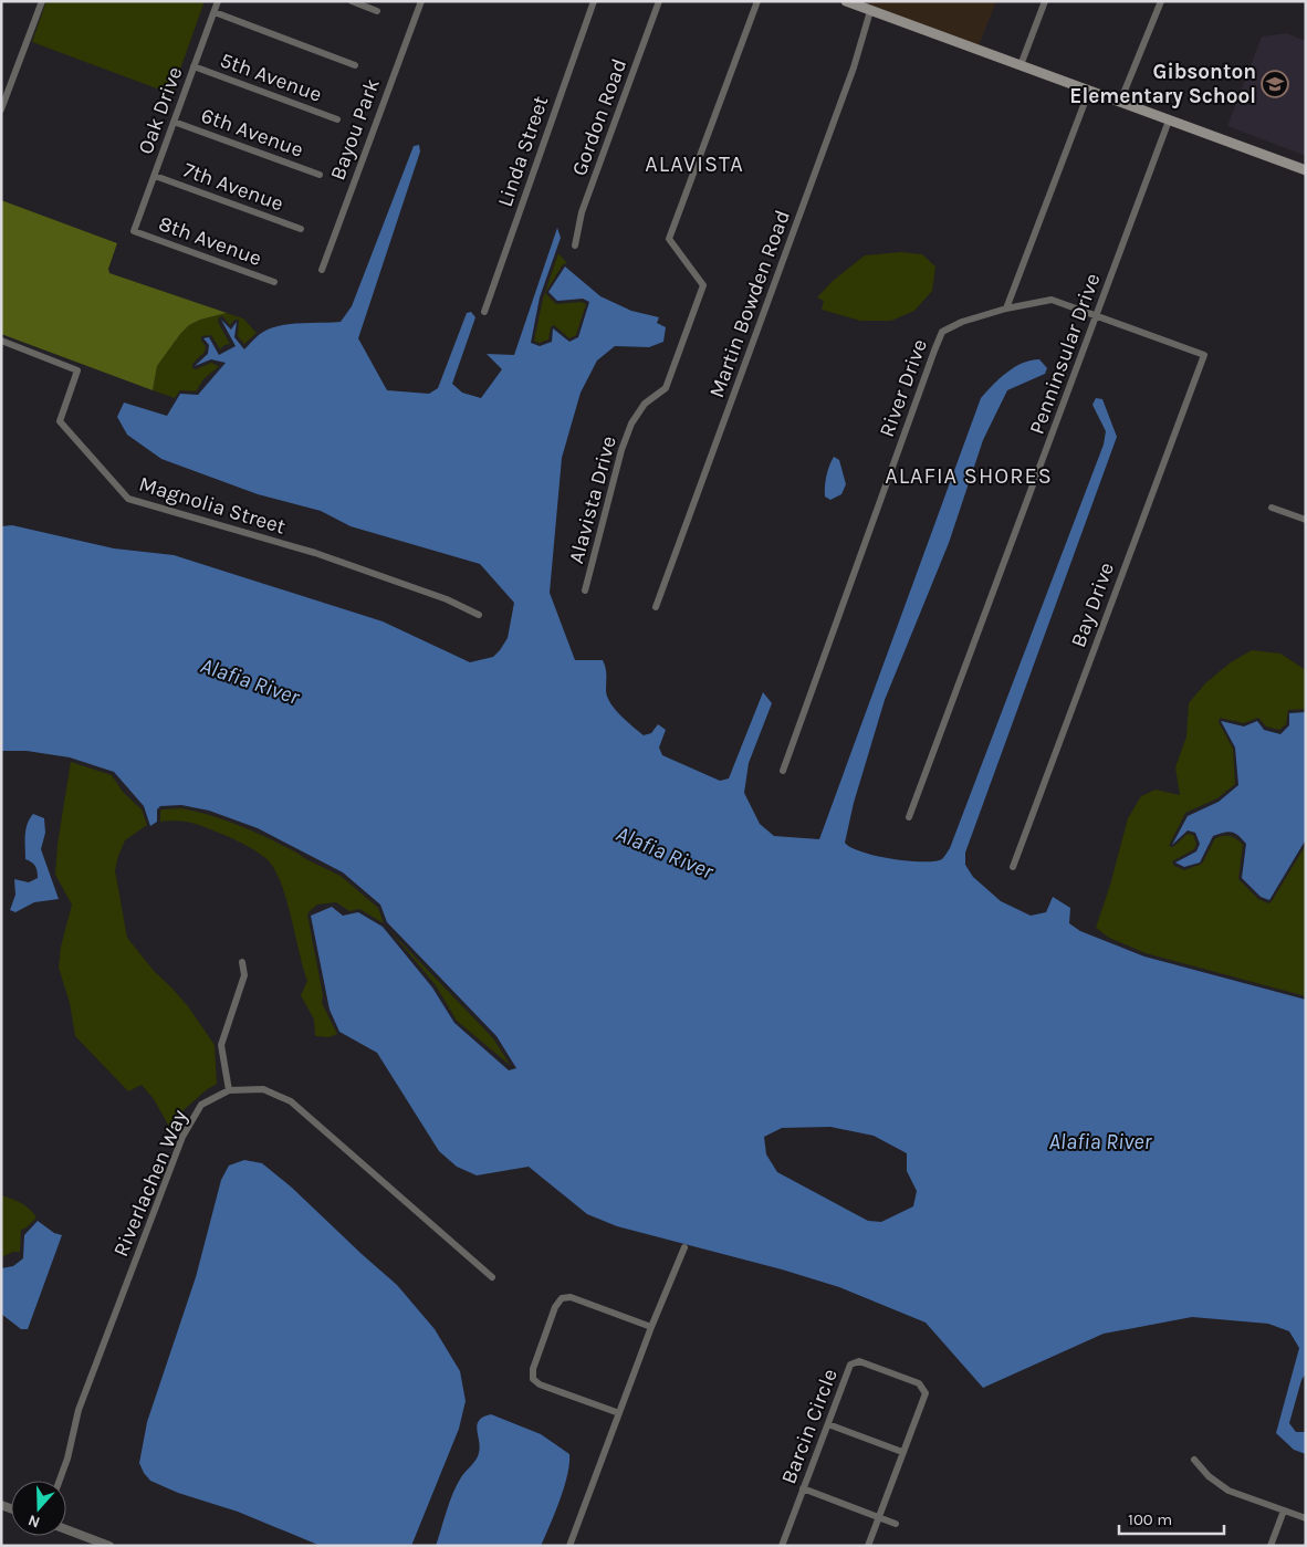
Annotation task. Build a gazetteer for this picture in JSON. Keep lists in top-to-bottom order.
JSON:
{
  "streets": {
    "street": [
      "5th Avenue",
      "Oak Drive",
      "Gordon Road",
      "Bayou Park",
      "6th Avenue",
      "Linda Street",
      "7th Avenue",
      "8th Avenue",
      "Martin Bowden Road",
      "Penninsular Drive",
      "River Drive",
      "Alavista Drive",
      "Magnolia Street",
      "Bay Drive",
      "Riverlachen Way",
      "Barcin Circle"
    ]
  },
  "crossings": [
    ["5th Avenue", "Oak Drive"],
    ["Oak Drive", "6th Avenue"],
    ["Oak Drive", "7th Avenue"],
    ["Oak Drive", "8th Avenue"],
    ["Penninsular Drive", "Bay Drive"]
  ],
  "districts": ["ALAVISTA", "ALAFIA SHORES"],
  "water": ["Alafia River"],
  "places": {
    "school or university": ["Gibsonton Elementary School"]
  },
  "scale_bar": "100 m",
  "north": "bottom"
}
